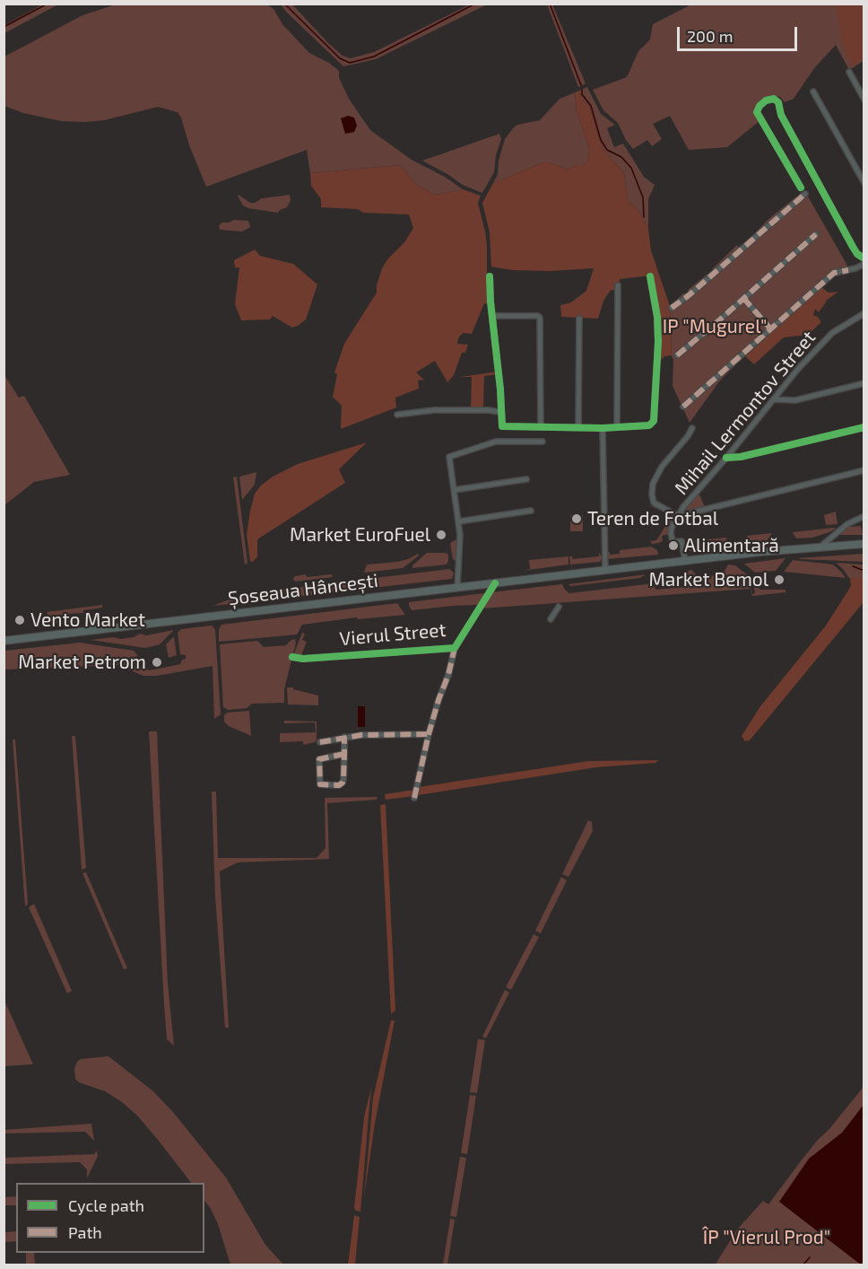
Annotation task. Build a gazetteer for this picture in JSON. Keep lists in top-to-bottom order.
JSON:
{
  "streets": {
    "highway": ["Șoseaua Hâncești"],
    "street": ["Mihail Lermontov Street", "Vierul Street"]
  },
  "crossings": [
    ["Mihail Lermontov Street", "Șoseaua Hâncești"],
    ["Șoseaua Hâncești", "Vierul Street"]
  ],
  "parks": ["IP \"Mugurel\"", "ÎP \"Vierul Prod\""],
  "places": [
    "Teren de Fotbal",
    "Market EuroFuel",
    "Alimentară",
    "Market Bemol",
    "Vento Market",
    "Market Petrom"
  ],
  "legend": ["Cycle path", "Path"],
  "scale_bar": "200 m"
}
